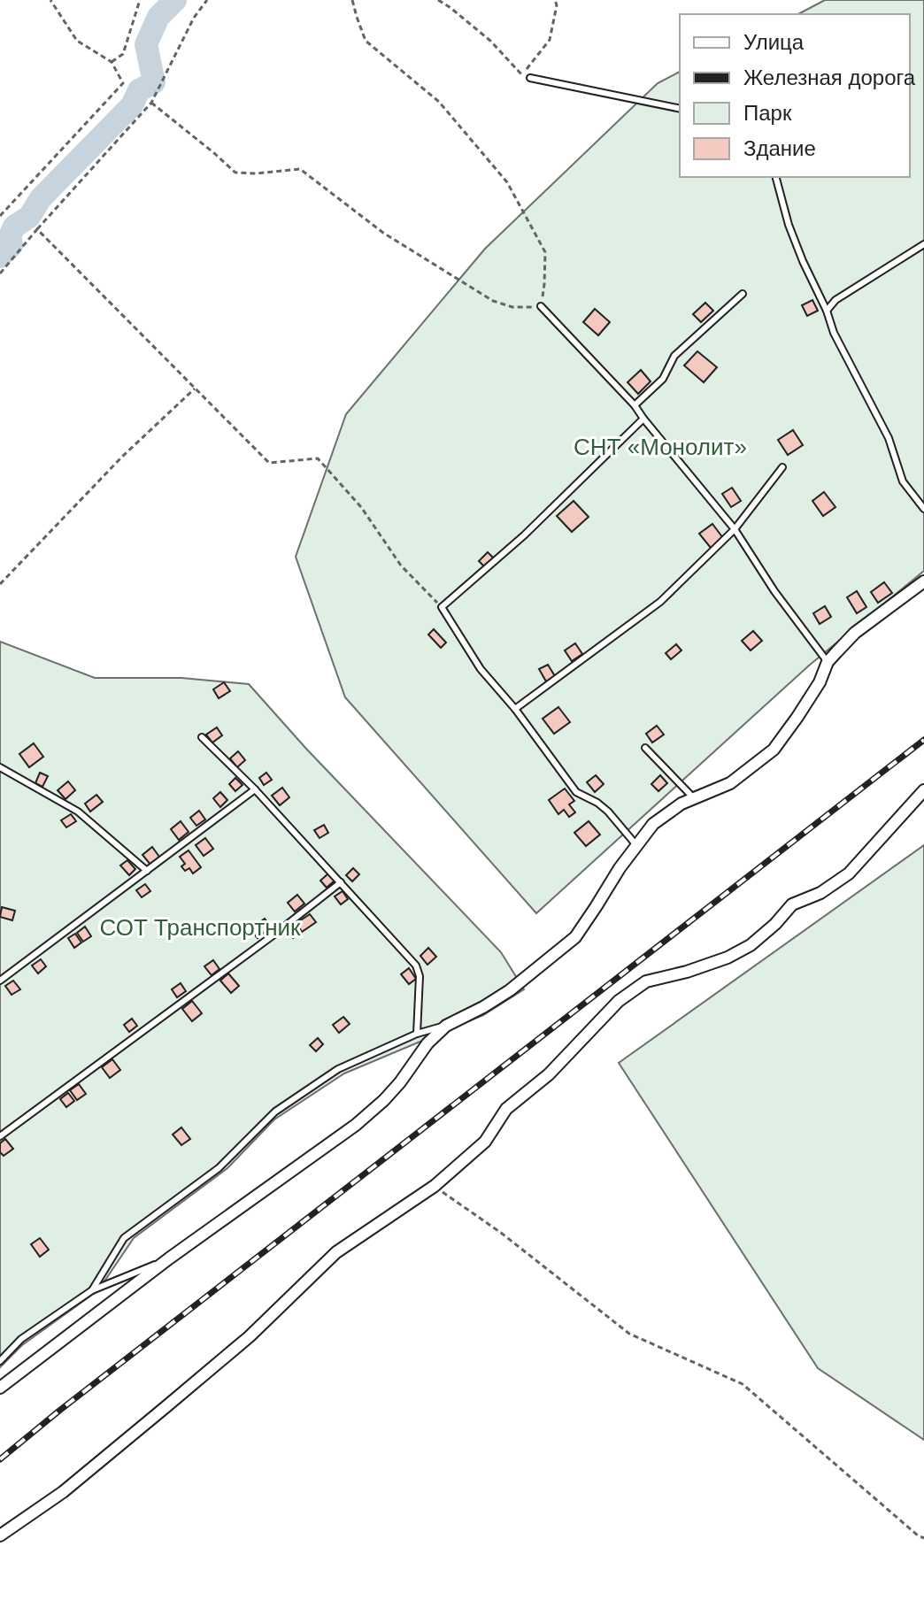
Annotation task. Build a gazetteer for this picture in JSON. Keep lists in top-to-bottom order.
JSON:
{
  "parks": ["СНТ «Монолит»", "СОТ Транспортник"],
  "legend": [
    "Улица",
    "Железная дорога",
    "Парк",
    "Здание"
  ]
}
